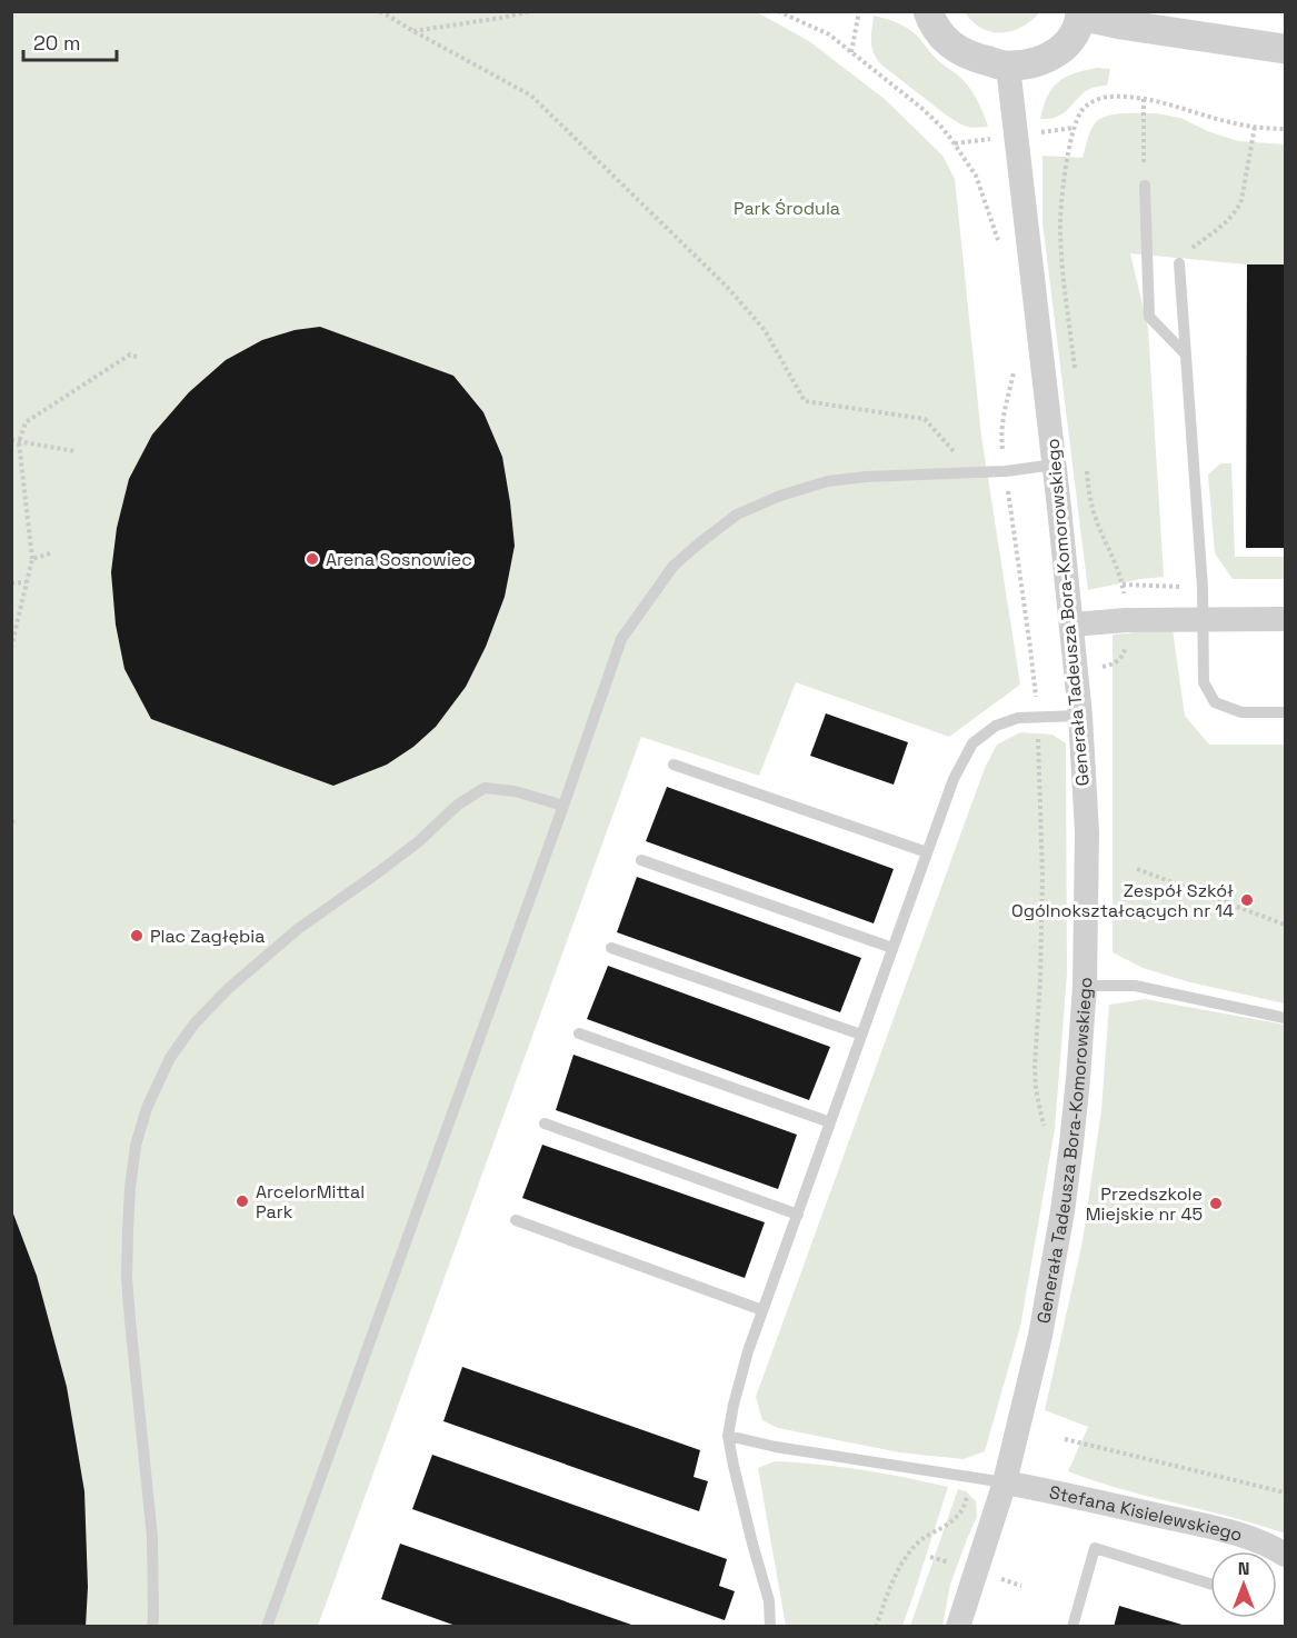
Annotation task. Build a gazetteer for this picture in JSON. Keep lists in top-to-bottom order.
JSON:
{
  "streets": {
    "street": ["Generała Tadeusza Bora-Komorowskiego", "Stefana Kisielewskiego"]
  },
  "crossings": [
    ["Generała Tadeusza Bora-Komorowskiego", "Stefana Kisielewskiego"]
  ],
  "parks": ["Park Środula"],
  "places": [
    "Arena Sosnowiec",
    "Zespół Szkół Ogólnokształcących nr 14",
    "Plac Zagłębia",
    "ArcelorMittal Park",
    "Przedszkole Miejskie nr 45"
  ],
  "scale_bar": "20 m",
  "north": "top"
}
